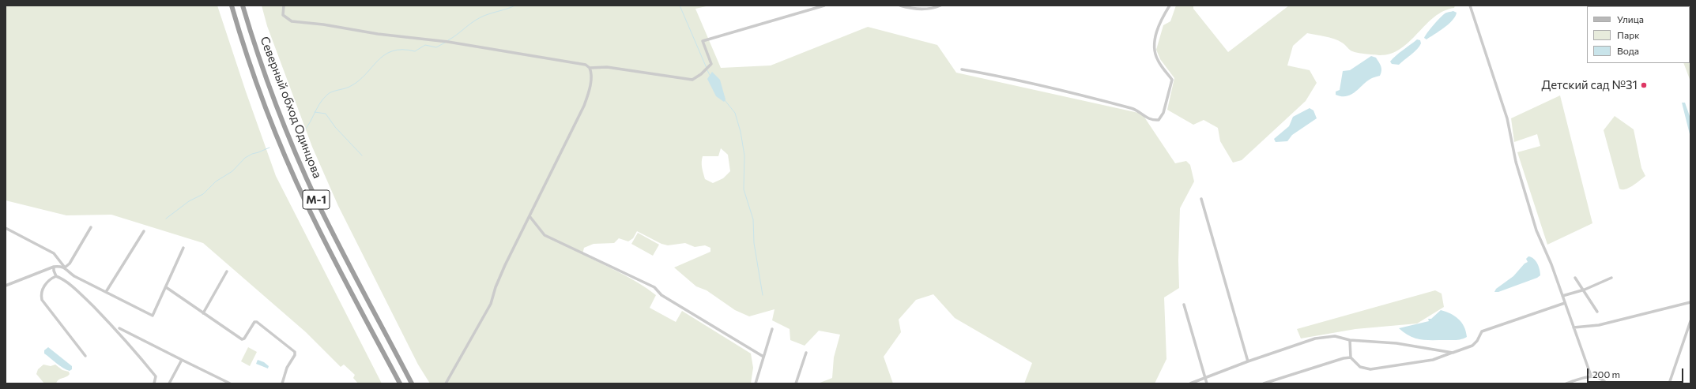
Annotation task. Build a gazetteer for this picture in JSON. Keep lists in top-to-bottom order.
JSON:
{
  "streets": {
    "highway": ["Северный обход Одинцова", "М-1"]
  },
  "places": ["Детский сад №31"],
  "legend": ["Улица", "Парк", "Вода"],
  "scale_bar": "200 m"
}
